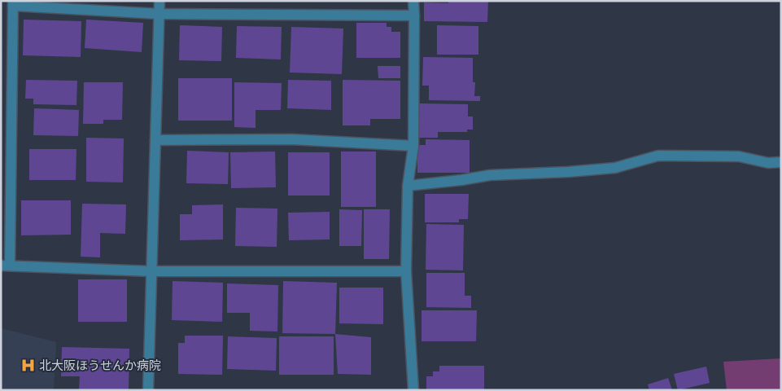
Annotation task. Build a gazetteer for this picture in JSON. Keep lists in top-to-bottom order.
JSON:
{
  "places": {
    "hospital": ["北大阪ほうせんか病院"]
  }
}
